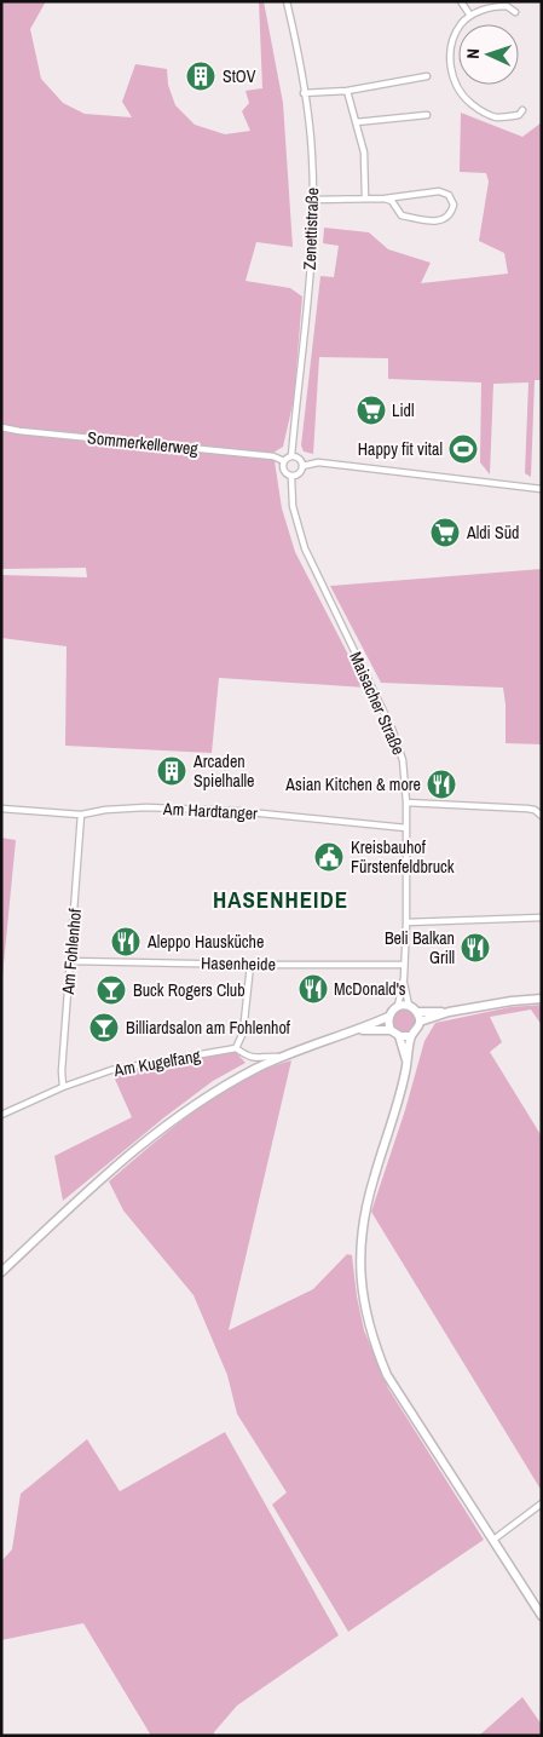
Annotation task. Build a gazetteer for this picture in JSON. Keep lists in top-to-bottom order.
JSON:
{
  "streets": {
    "street": [
      "Zenettistraße",
      "Sommerkellerweg",
      "Maisacher Straße",
      "Am Hardtanger",
      "Am Fohlenhof",
      "Hasenheide",
      "Am Kugelfang"
    ]
  },
  "crossings": [
    ["Zenettistraße", "Sommerkellerweg"],
    ["Zenettistraße", "Maisacher Straße"],
    ["Sommerkellerweg", "Maisacher Straße"],
    ["Maisacher Straße", "Am Hardtanger"],
    ["Maisacher Straße", "Hasenheide"],
    ["Am Hardtanger", "Am Fohlenhof"],
    ["Am Fohlenhof", "Hasenheide"],
    ["Am Fohlenhof", "Am Kugelfang"]
  ],
  "districts": ["HASENHEIDE"],
  "places": {
    "building": ["StOV", "Arcaden Spielhalle"],
    "supermarket": ["Lidl", "Aldi Süd"],
    "sports": ["Happy fit vital"],
    "restaurant": [
      "Asian Kitchen & more",
      "Aleppo Hausküche",
      "Beli Balkan Grill",
      "McDonald's"
    ],
    "public building": ["Kreisbauhof Fürstenfeldbruck"],
    "bar": ["Buck Rogers Club", "Billiardsalon am Fohlenhof"]
  },
  "north": "left"
}
